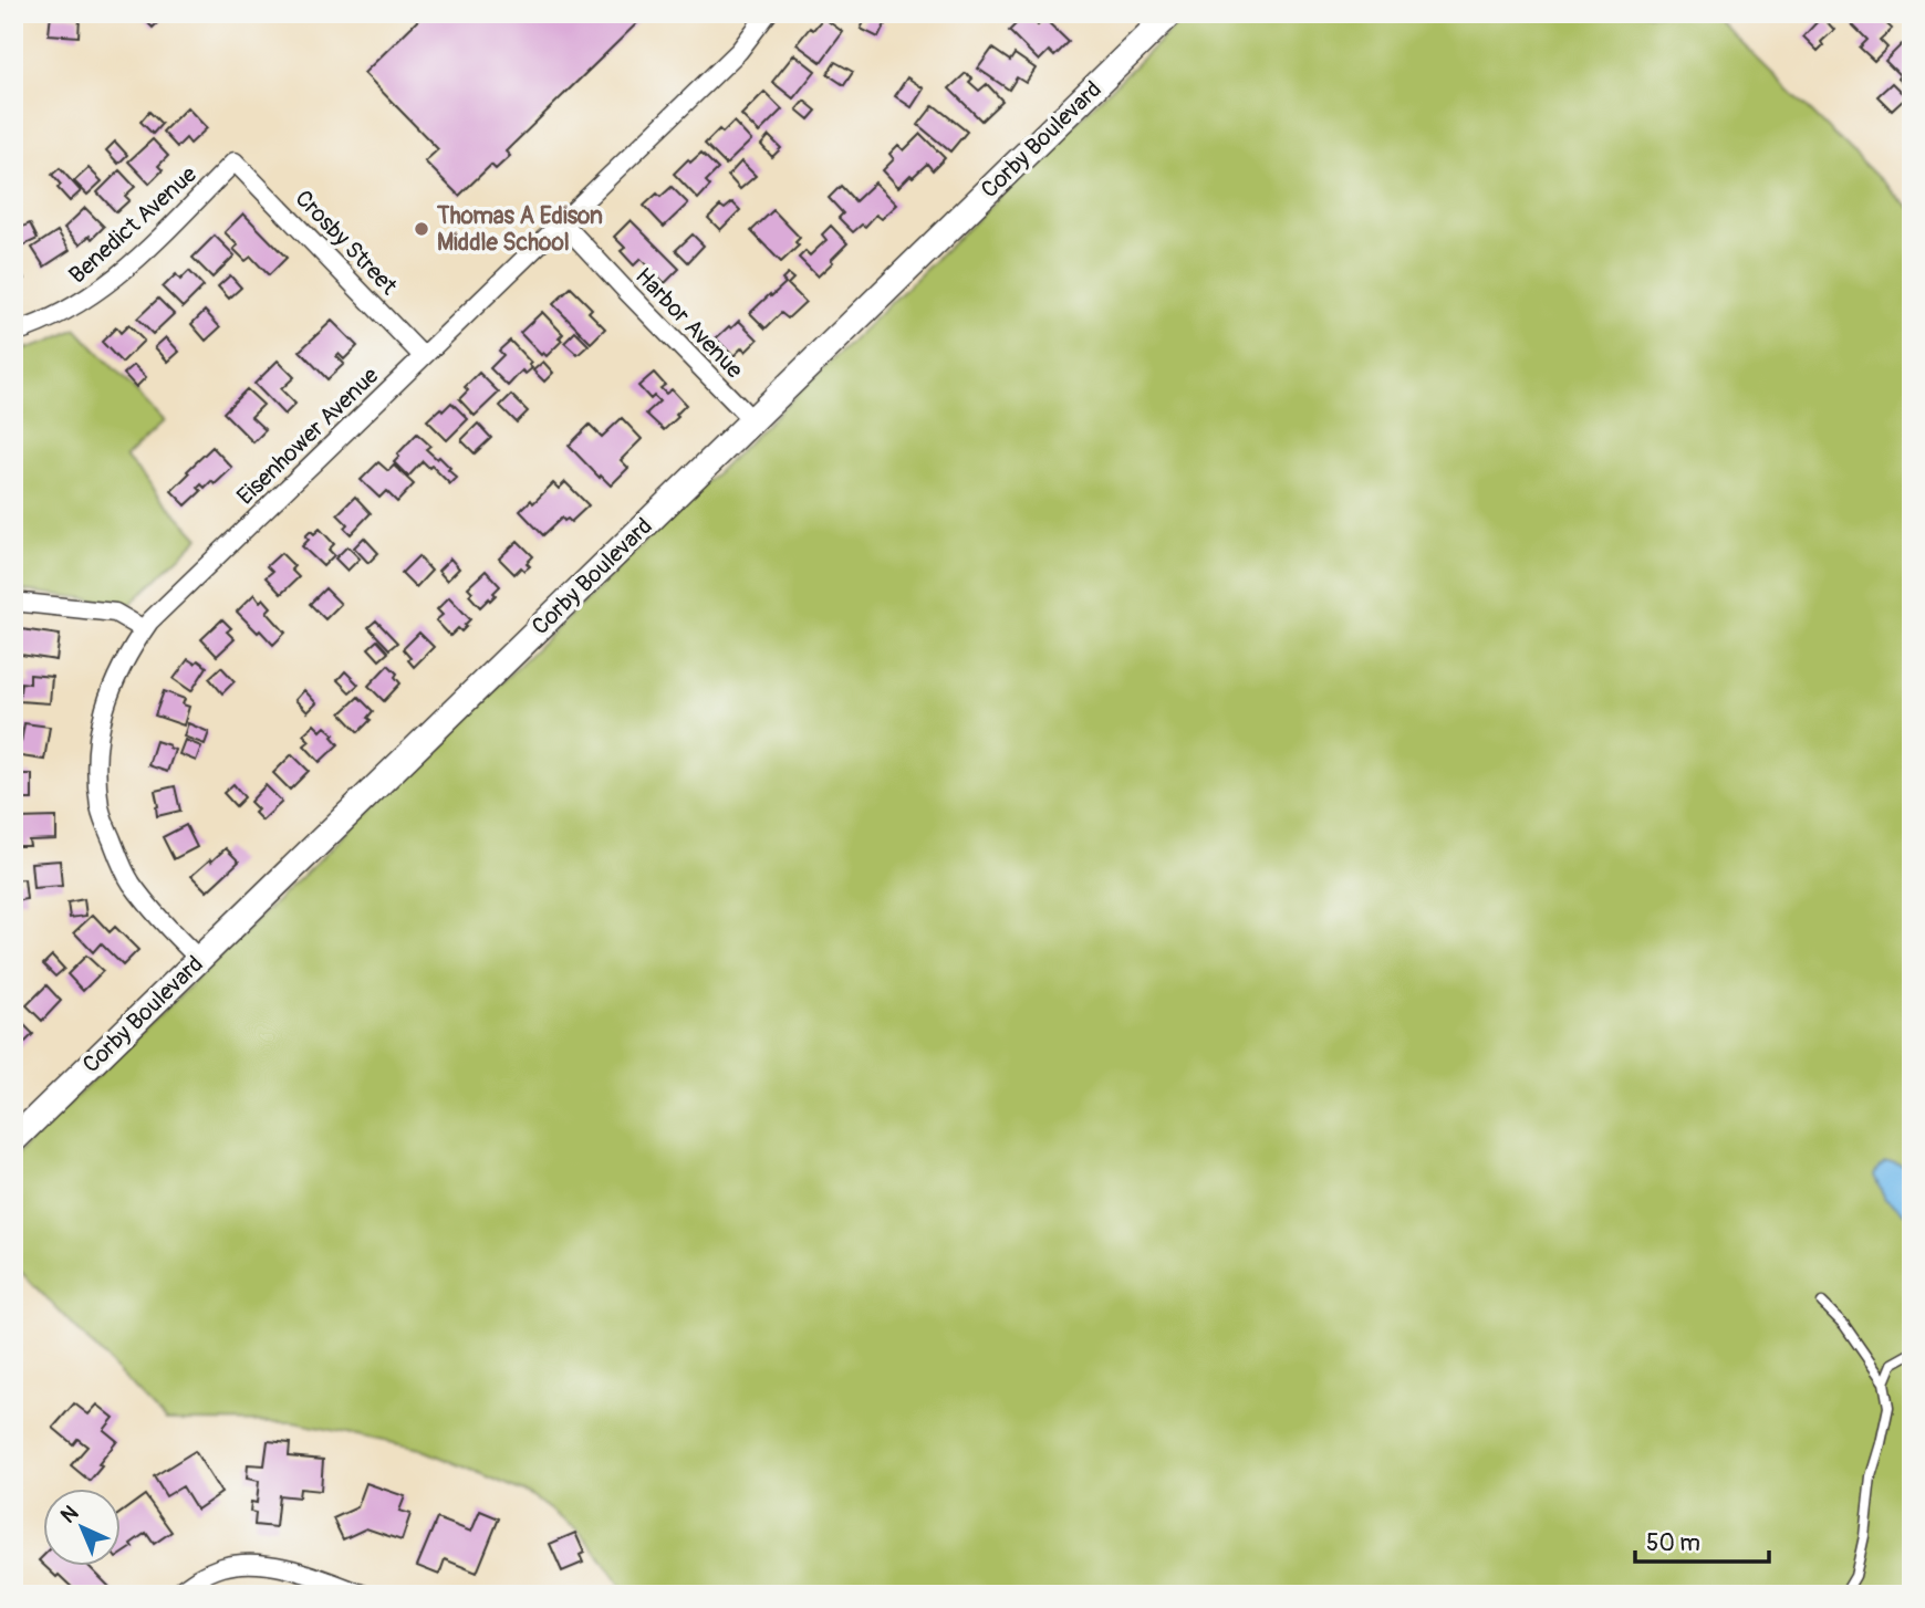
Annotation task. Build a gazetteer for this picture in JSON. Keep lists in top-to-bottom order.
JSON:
{
  "streets": {
    "street": [
      "Corby Boulevard",
      "Benedict Avenue",
      "Crosby Street",
      "Harbor Avenue",
      "Eisenhower Avenue"
    ]
  },
  "crossings": [
    ["Corby Boulevard", "Harbor Avenue"],
    ["Corby Boulevard", "Eisenhower Avenue"],
    ["Benedict Avenue", "Crosby Street"],
    ["Crosby Street", "Eisenhower Avenue"],
    ["Harbor Avenue", "Eisenhower Avenue"]
  ],
  "places": ["Thomas A Edison Middle School"],
  "scale_bar": "50 m",
  "north": "top left"
}
